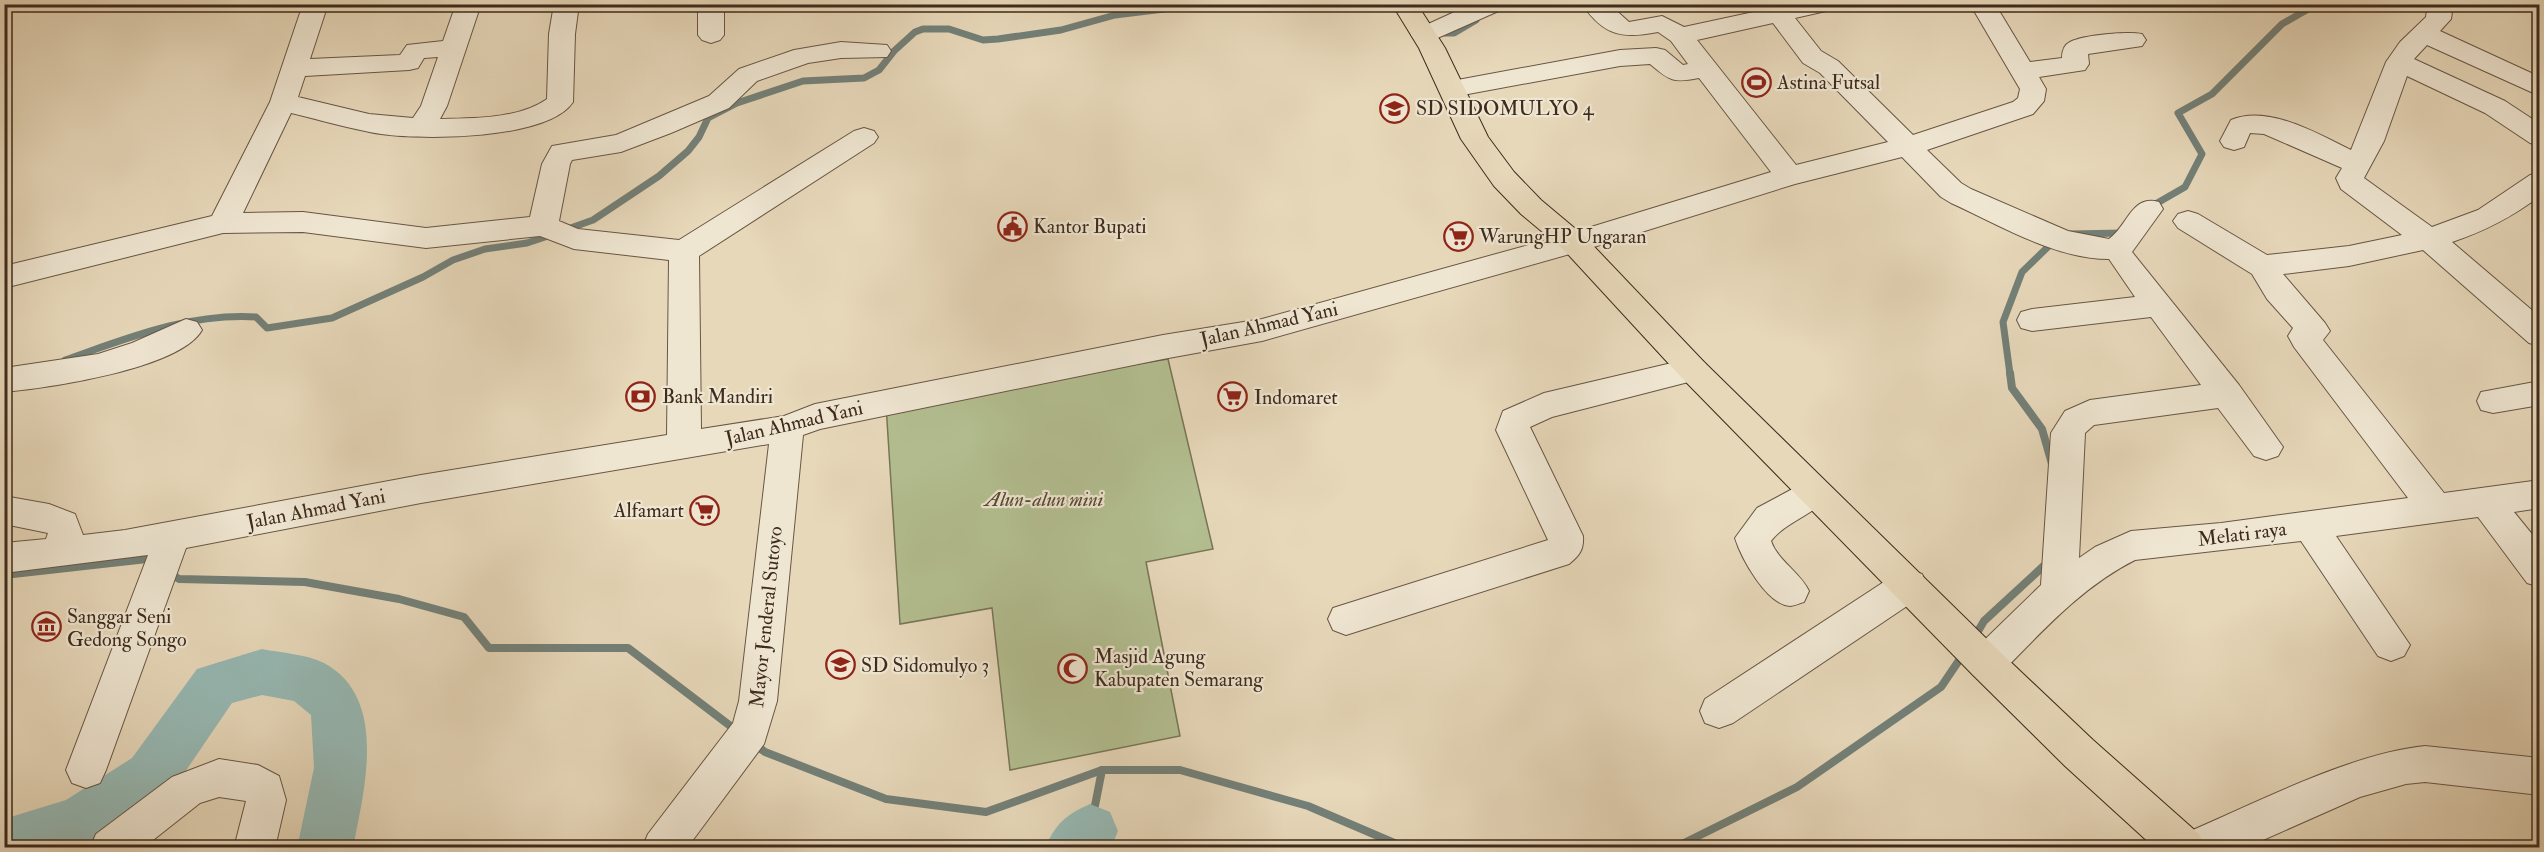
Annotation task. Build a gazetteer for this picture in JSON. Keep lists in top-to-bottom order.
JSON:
{
  "streets": {
    "street": ["Jalan Ahmad Yani", "Melati raya", "Mayor Jenderal Sutoyo"]
  },
  "crossings": [
    ["Jalan Ahmad Yani", "Mayor Jenderal Sutoyo"]
  ],
  "parks": ["Alun-alun mini"],
  "places": {
    "sports": ["Astina Futsal"],
    "school or university": ["SD SIDOMULYO 4", "SD Sidomulyo 3"],
    "public building": ["Kantor Bupati"],
    "supermarket": ["WarungHP Ungaran", "Indomaret", "Alfamart"],
    "bank": ["Bank Mandiri"],
    "museum": ["Sanggar Seni Gedong Songo"],
    "mosque": ["Masjid Agung Kabupaten Semarang"]
  }
}
